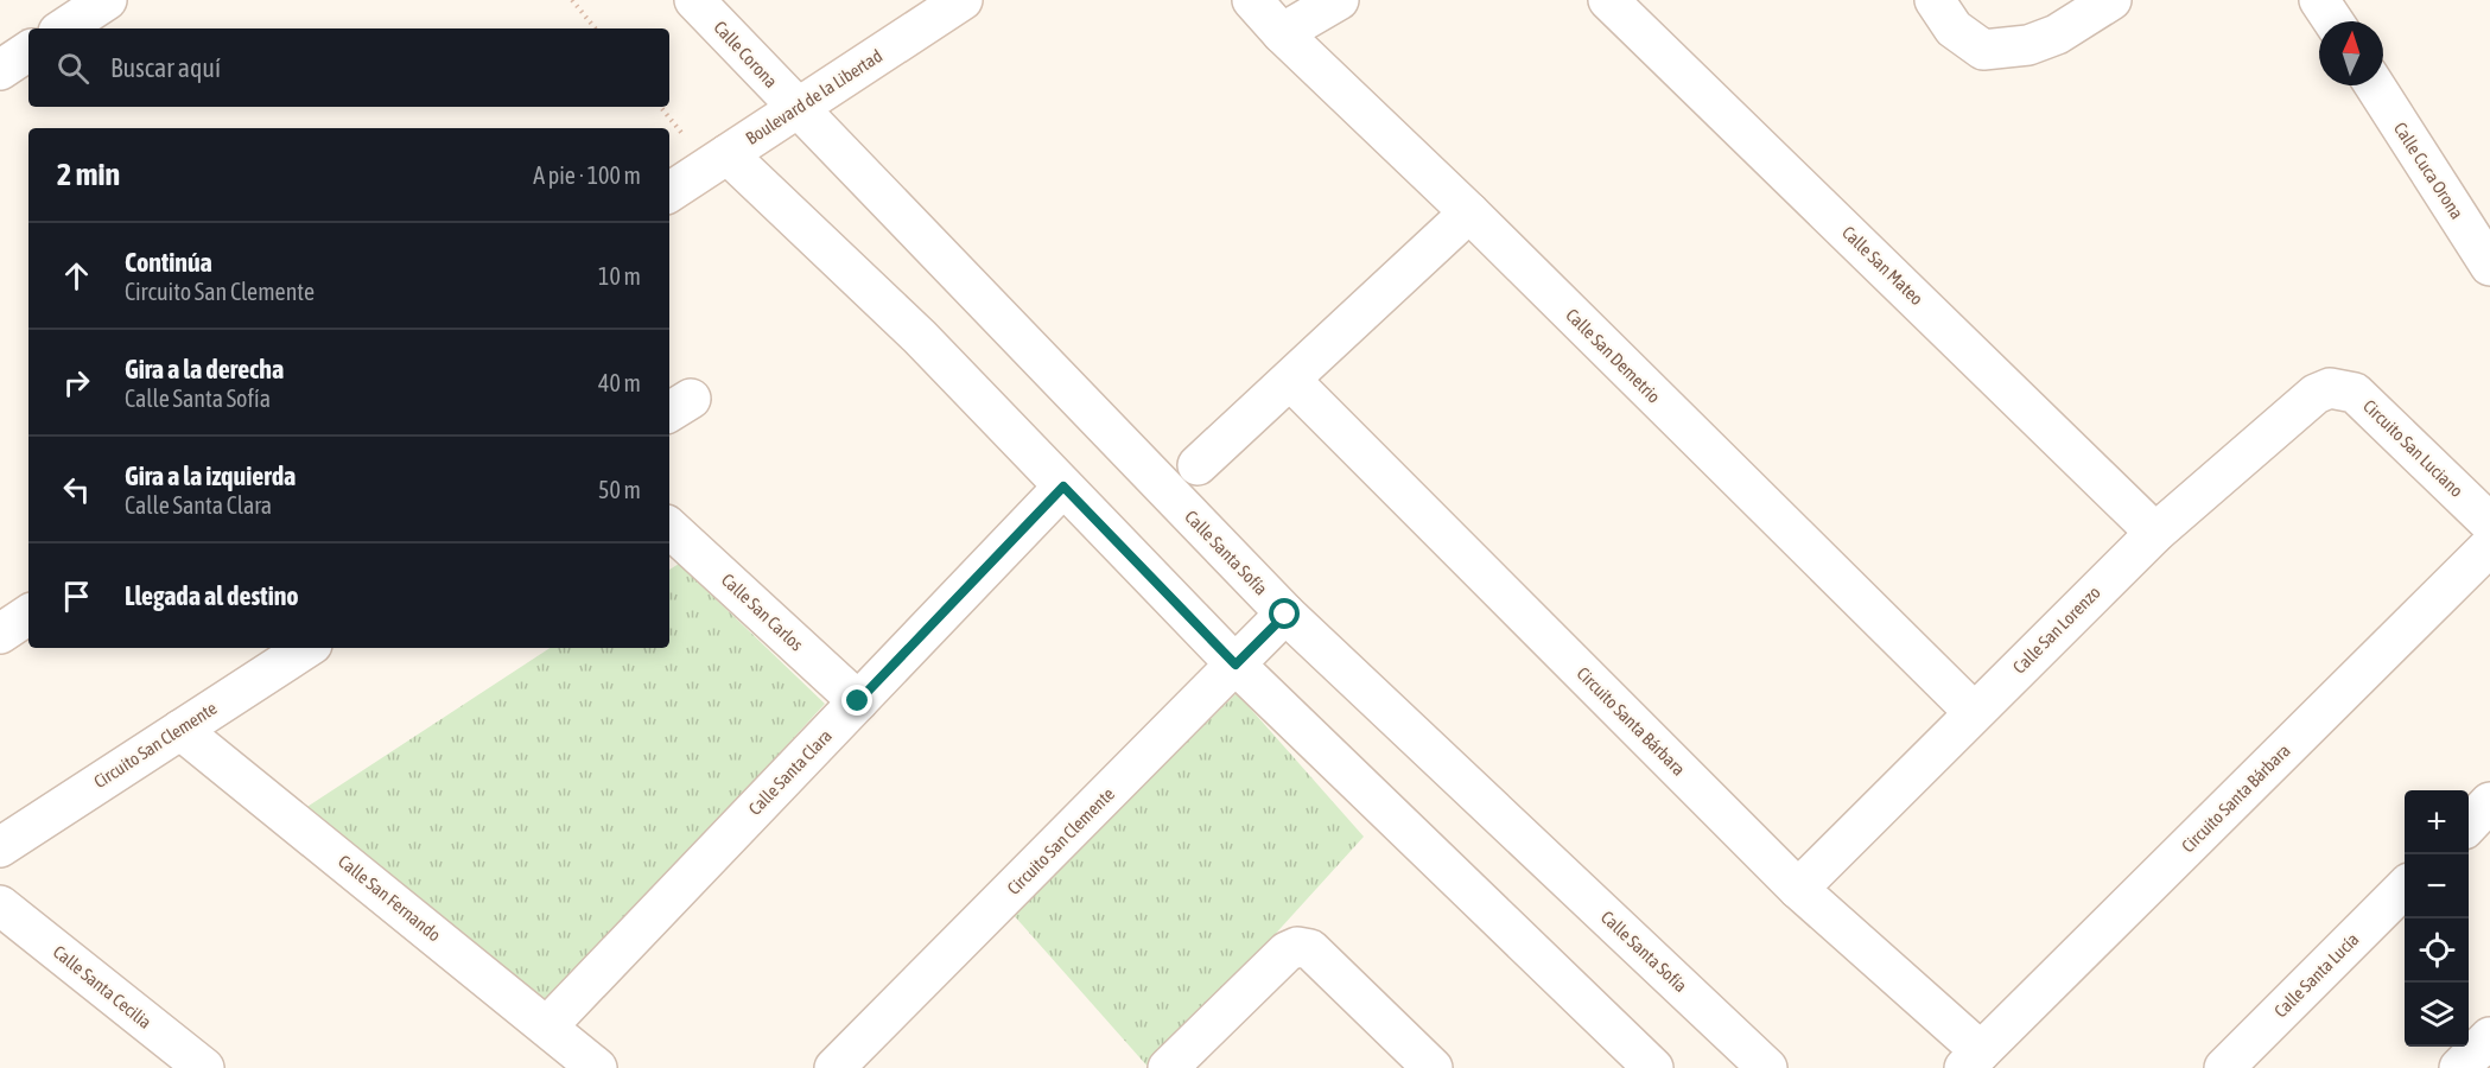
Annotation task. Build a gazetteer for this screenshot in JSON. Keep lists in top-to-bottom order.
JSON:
{
  "streets": {
    "street": [
      "Calle Corona",
      "Boulevard de la Libertad",
      "Calle Cuca Orona",
      "Calle San Mateo",
      "Calle San Demetrio",
      "Circuito San Luciano",
      "Calle Santa Sofía",
      "Calle San Carlos",
      "Calle San Lorenzo",
      "Circuito Santa Bárbara",
      "Circuito San Clemente",
      "Calle Santa Clara",
      "Calle San Fernando",
      "Calle Santa Lucía",
      "Calle Santa Cecilia"
    ]
  },
  "crossings": [
    ["Calle Corona", "Boulevard de la Libertad"],
    ["Calle Corona", "Calle Santa Sofía"],
    ["Boulevard de la Libertad", "Calle Santa Sofía"],
    ["Calle San Mateo", "Calle San Lorenzo"],
    ["Calle San Demetrio", "Calle San Lorenzo"],
    ["Circuito San Luciano", "Calle San Lorenzo"],
    ["Calle Santa Sofía", "Circuito San Clemente"],
    ["Calle San Carlos", "Calle Santa Clara"],
    ["Calle San Lorenzo", "Circuito Santa Bárbara"],
    ["Circuito San Clemente", "Calle San Fernando"],
    ["Calle Santa Clara", "Calle San Fernando"]
  ],
  "north": "top",
  "page": {
    "search": "Buscar aquí",
    "heading": ["2 min", "A pie · 100 m"],
    "list": [
      ["Continúa", "Circuito San Clemente", "10 m"],
      ["Gira a la derecha", "Calle Santa Sofía", "40 m"],
      ["Gira a la izquierda", "Calle Santa Clara", "50 m"],
      "Llegada al destino"
    ],
    "map_buttons": ["+", "−"]
  }
}
